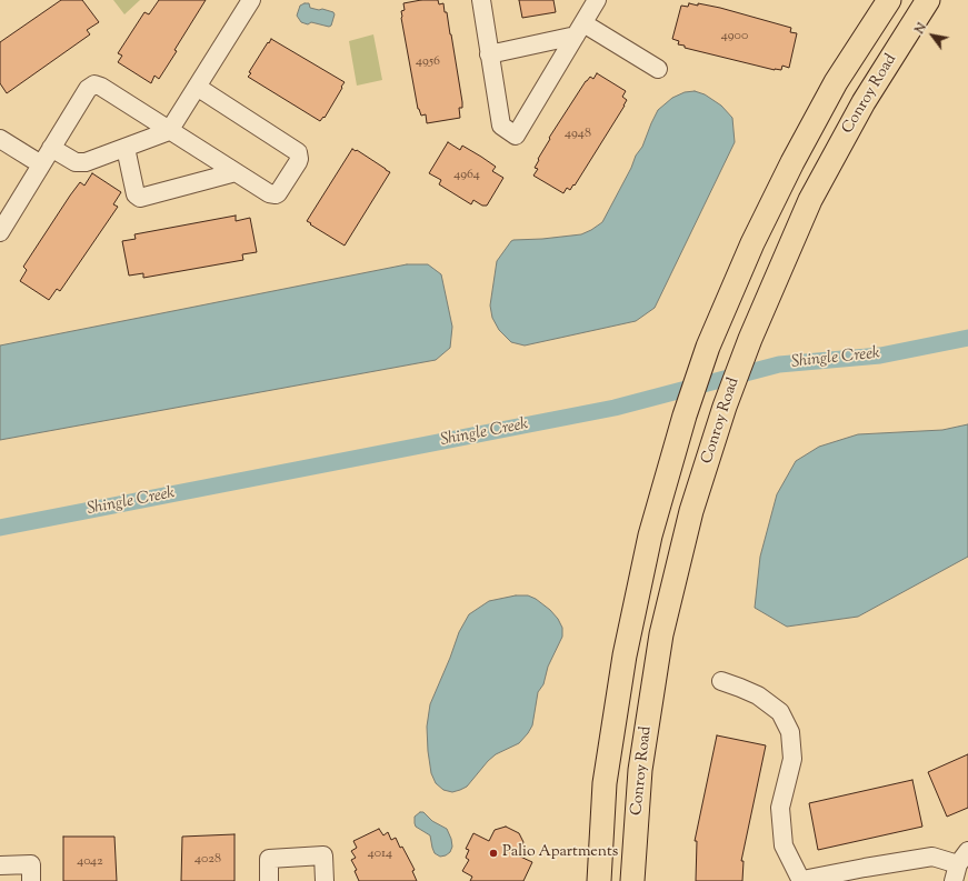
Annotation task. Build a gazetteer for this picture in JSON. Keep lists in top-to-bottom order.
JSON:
{
  "streets": {
    "main road": ["Conroy Road"]
  },
  "water": ["Shingle Creek"],
  "places": ["Palio Apartments"],
  "house_numbers": [
    "4900",
    "4956",
    "4948",
    "4964",
    "4014",
    "4028",
    "4042"
  ],
  "north": "top left"
}
